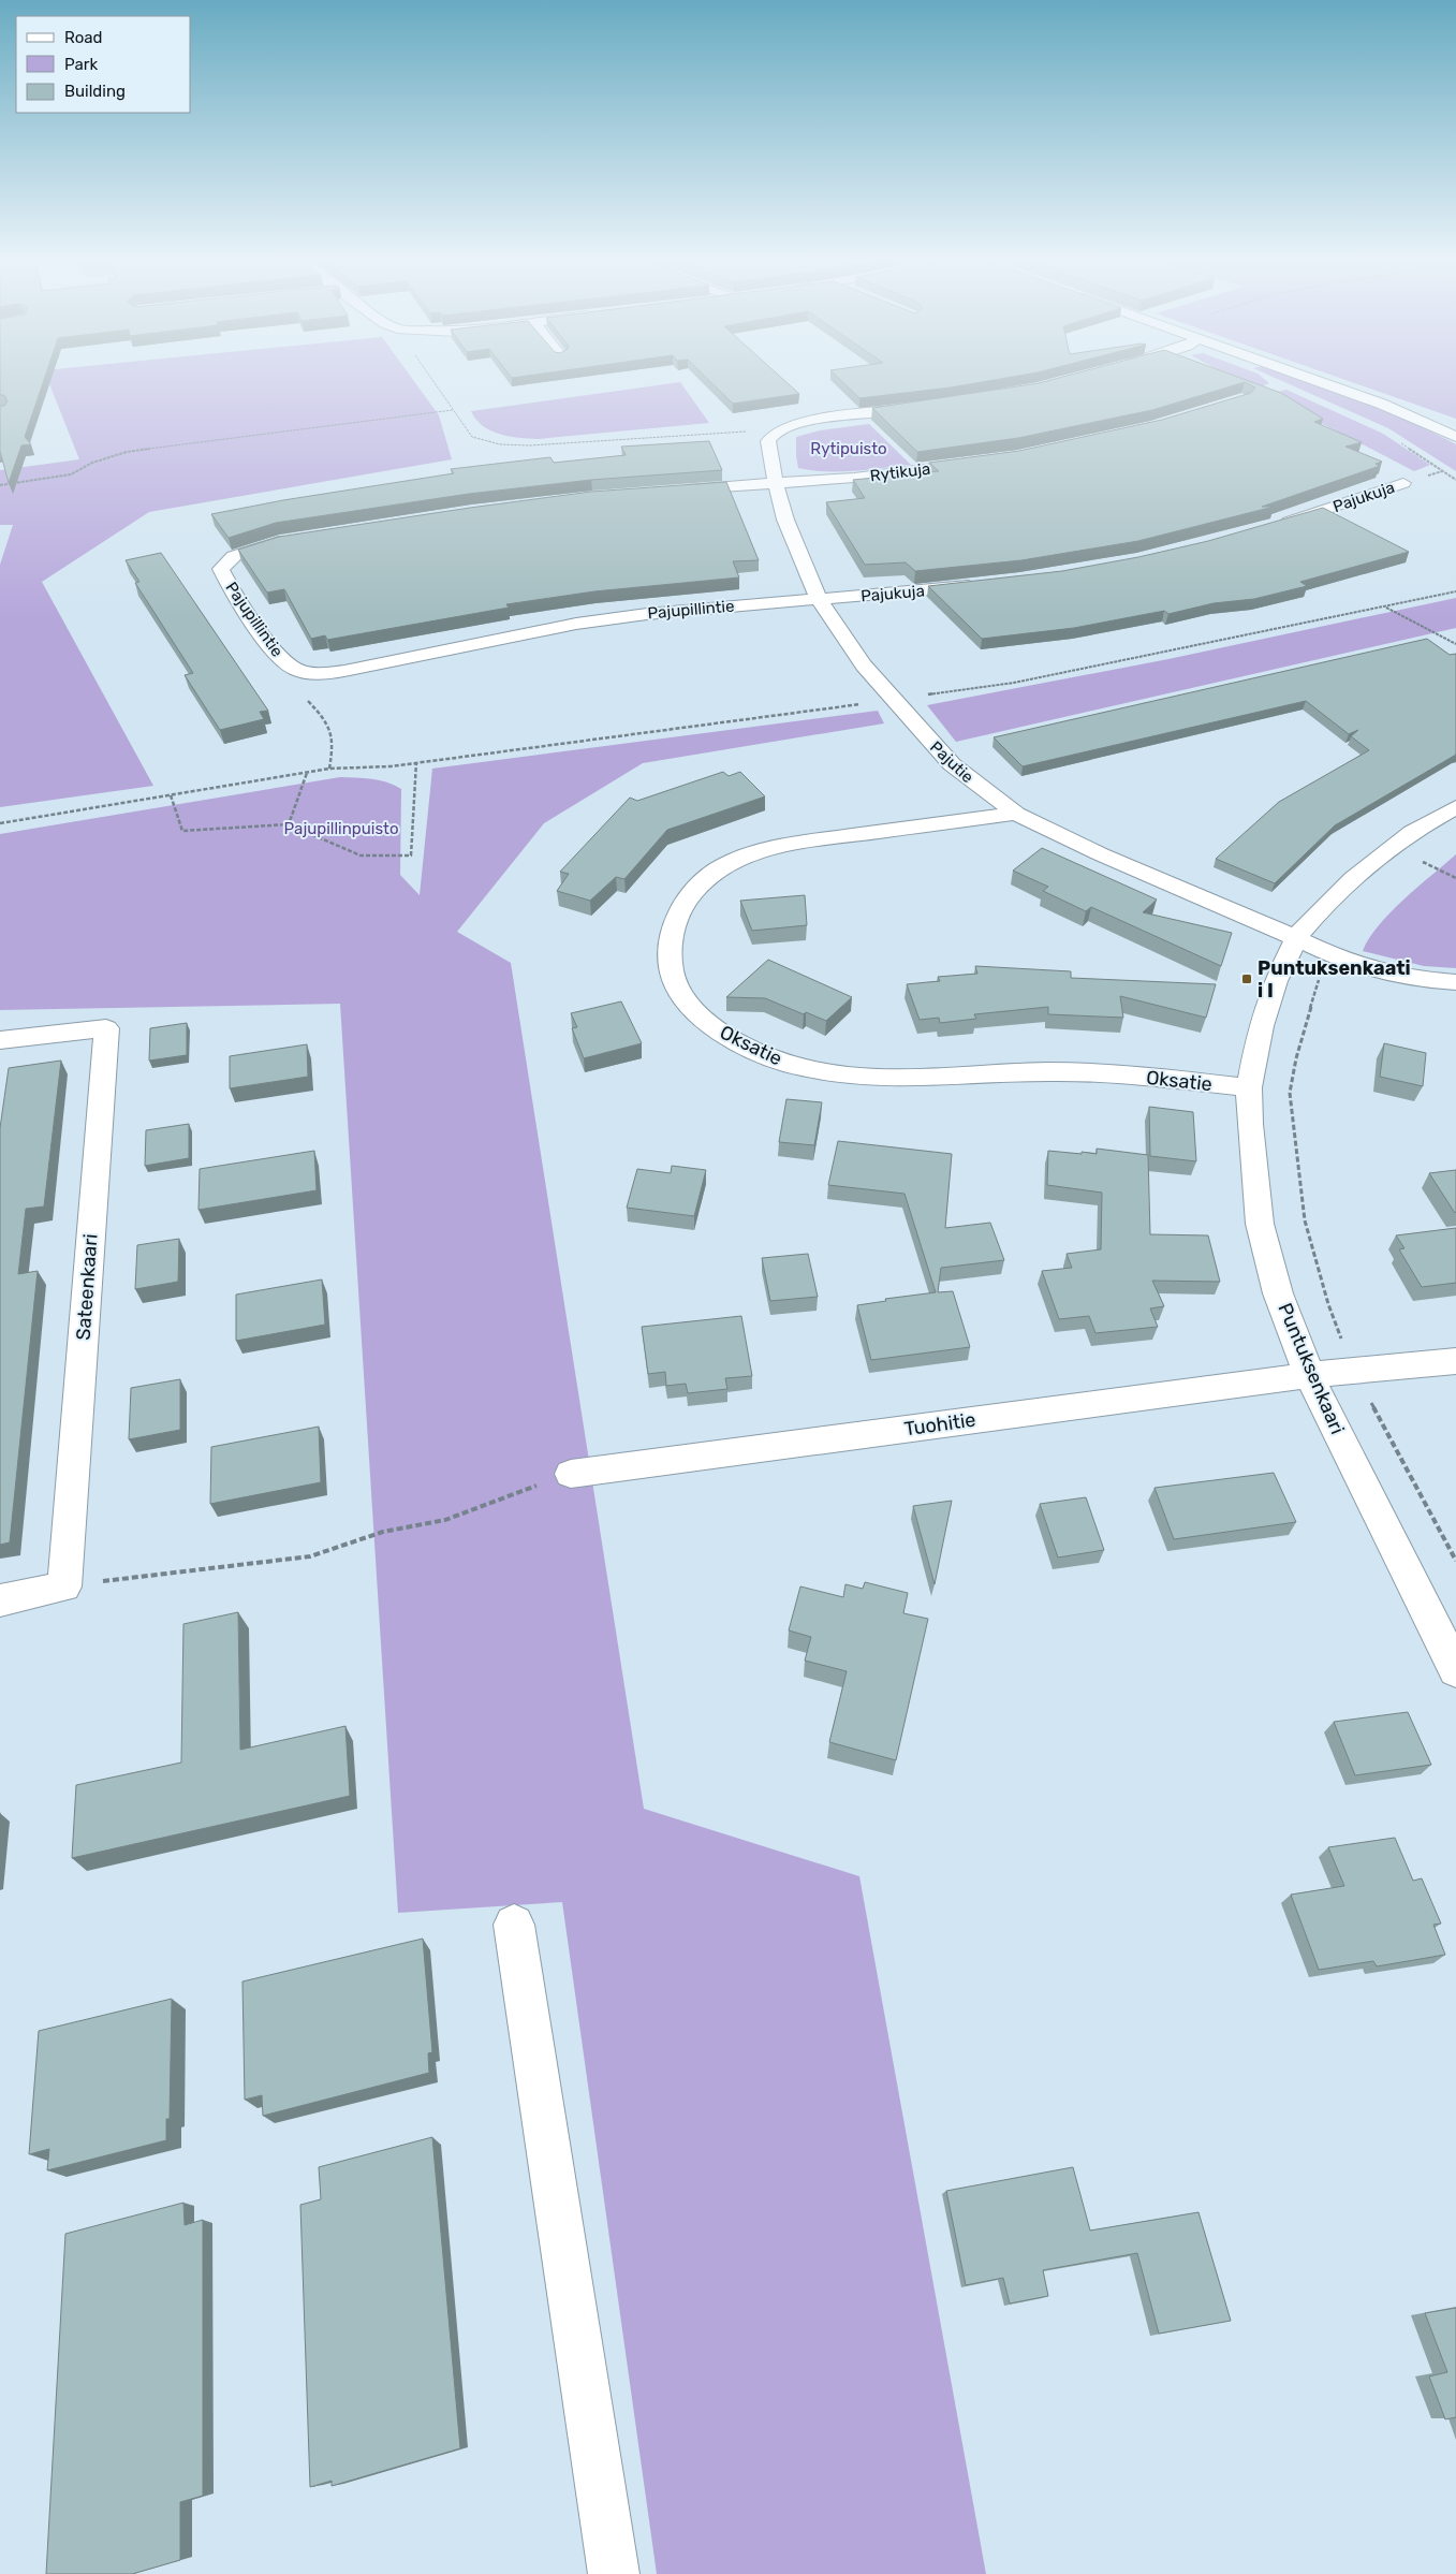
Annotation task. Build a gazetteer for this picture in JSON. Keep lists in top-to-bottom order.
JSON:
{
  "streets": {
    "street": [
      "Rytikuja",
      "Pajukuja",
      "Pajupillintie",
      "Pajutie",
      "Oksatie",
      "Sateenkaari",
      "Puntuksenkaari",
      "Tuohitie"
    ]
  },
  "crossings": [
    ["Rytikuja", "Pajutie"],
    ["Pajukuja", "Pajupillintie"],
    ["Pajukuja", "Pajutie"],
    ["Pajupillintie", "Pajutie"],
    ["Pajutie", "Oksatie"],
    ["Pajutie", "Puntuksenkaari"],
    ["Oksatie", "Puntuksenkaari"],
    ["Puntuksenkaari", "Tuohitie"]
  ],
  "parks": ["Rytipuisto", "Pajupillinpuisto"],
  "places": {
    "transit": ["Puntuksenkaati i I"]
  },
  "legend": ["Road", "Park", "Building"]
}
